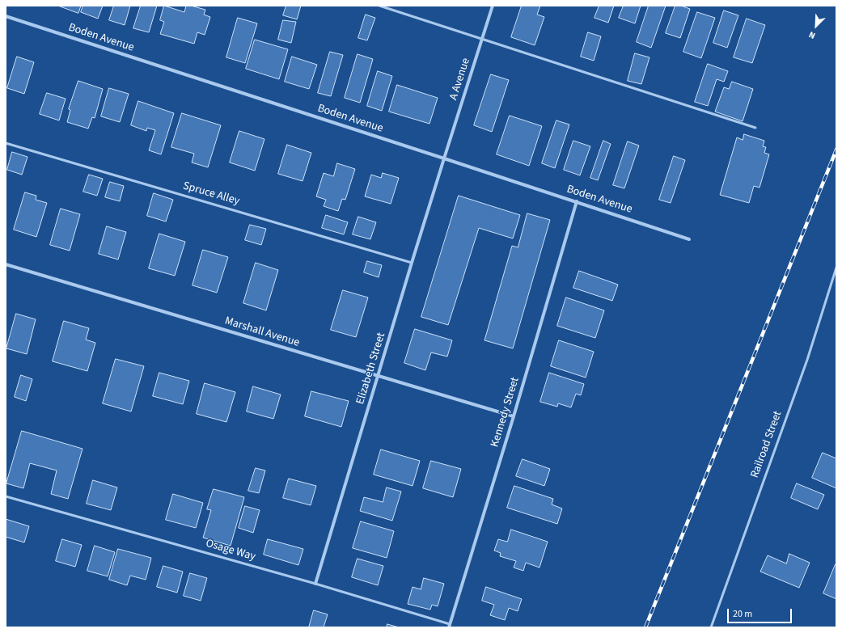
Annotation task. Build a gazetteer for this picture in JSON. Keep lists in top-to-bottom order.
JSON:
{
  "streets": {
    "street": [
      "Boden Avenue",
      "A Avenue",
      "Marshall Avenue",
      "Elizabeth Street",
      "Kennedy Street"
    ],
    "lane": ["Spruce Alley", "Railroad Street", "Osage Way"]
  },
  "crossings": [
    ["Boden Avenue", "A Avenue"],
    ["Boden Avenue", "Elizabeth Street"],
    ["Boden Avenue", "Kennedy Street"],
    ["A Avenue", "Elizabeth Street"],
    ["Spruce Alley", "Elizabeth Street"],
    ["Marshall Avenue", "Elizabeth Street"],
    ["Marshall Avenue", "Kennedy Street"],
    ["Elizabeth Street", "Osage Way"],
    ["Kennedy Street", "Osage Way"]
  ],
  "scale_bar": "20 m",
  "north": "bottom left"
}
